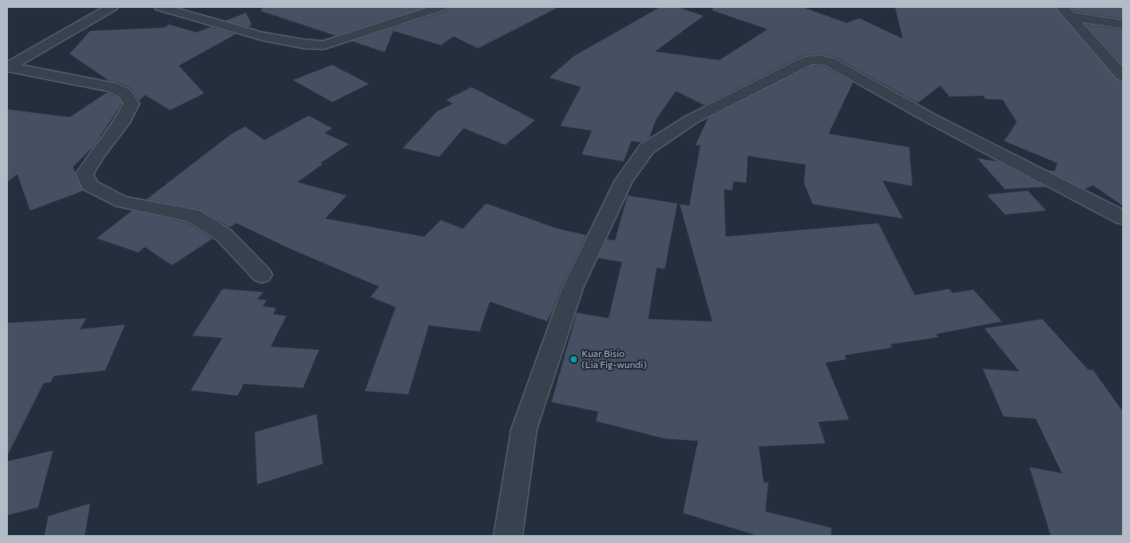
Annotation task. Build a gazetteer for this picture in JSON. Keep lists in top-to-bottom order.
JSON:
{
  "places": ["Kuar Bisio (Lia Fig-wundi)"]
}
